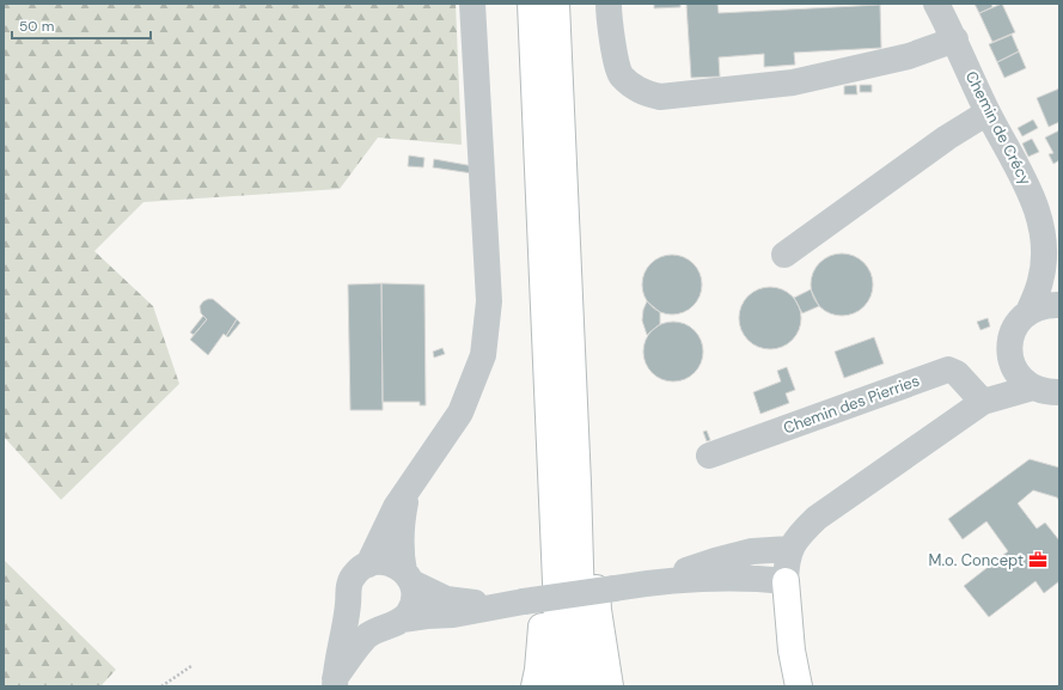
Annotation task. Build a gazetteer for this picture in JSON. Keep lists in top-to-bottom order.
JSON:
{
  "streets": {
    "street": ["Chemin de Crécy", "Chemin des Pierries"]
  },
  "crossings": [
    ["Chemin de Crécy", "Chemin des Pierries"]
  ],
  "places": {
    "office": ["M.o. Concept"]
  },
  "scale_bar": "50 m"
}
